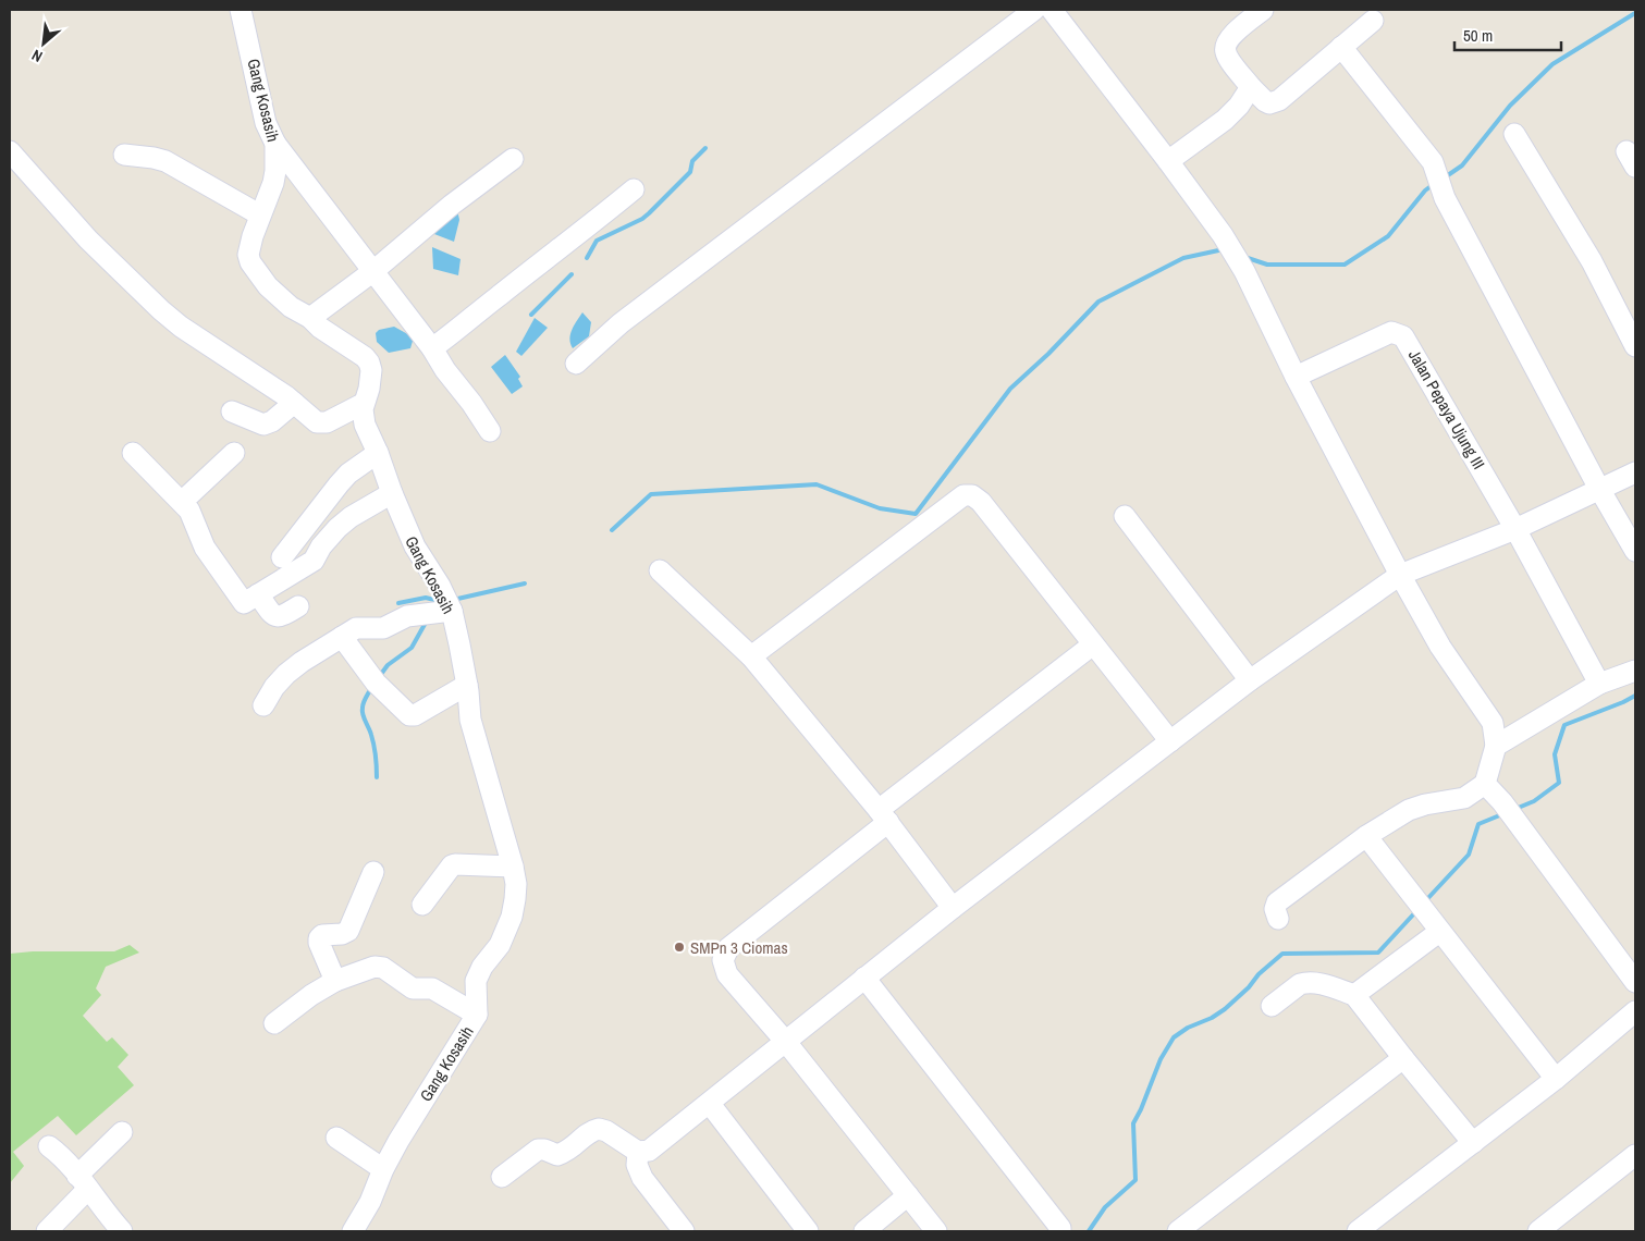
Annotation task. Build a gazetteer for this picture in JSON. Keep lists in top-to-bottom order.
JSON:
{
  "streets": {
    "street": ["Gang Kosasih", "Jalan Pepaya Ujung III"]
  },
  "places": ["SMPn 3 Ciomas"],
  "scale_bar": "50 m",
  "north": "bottom left"
}
